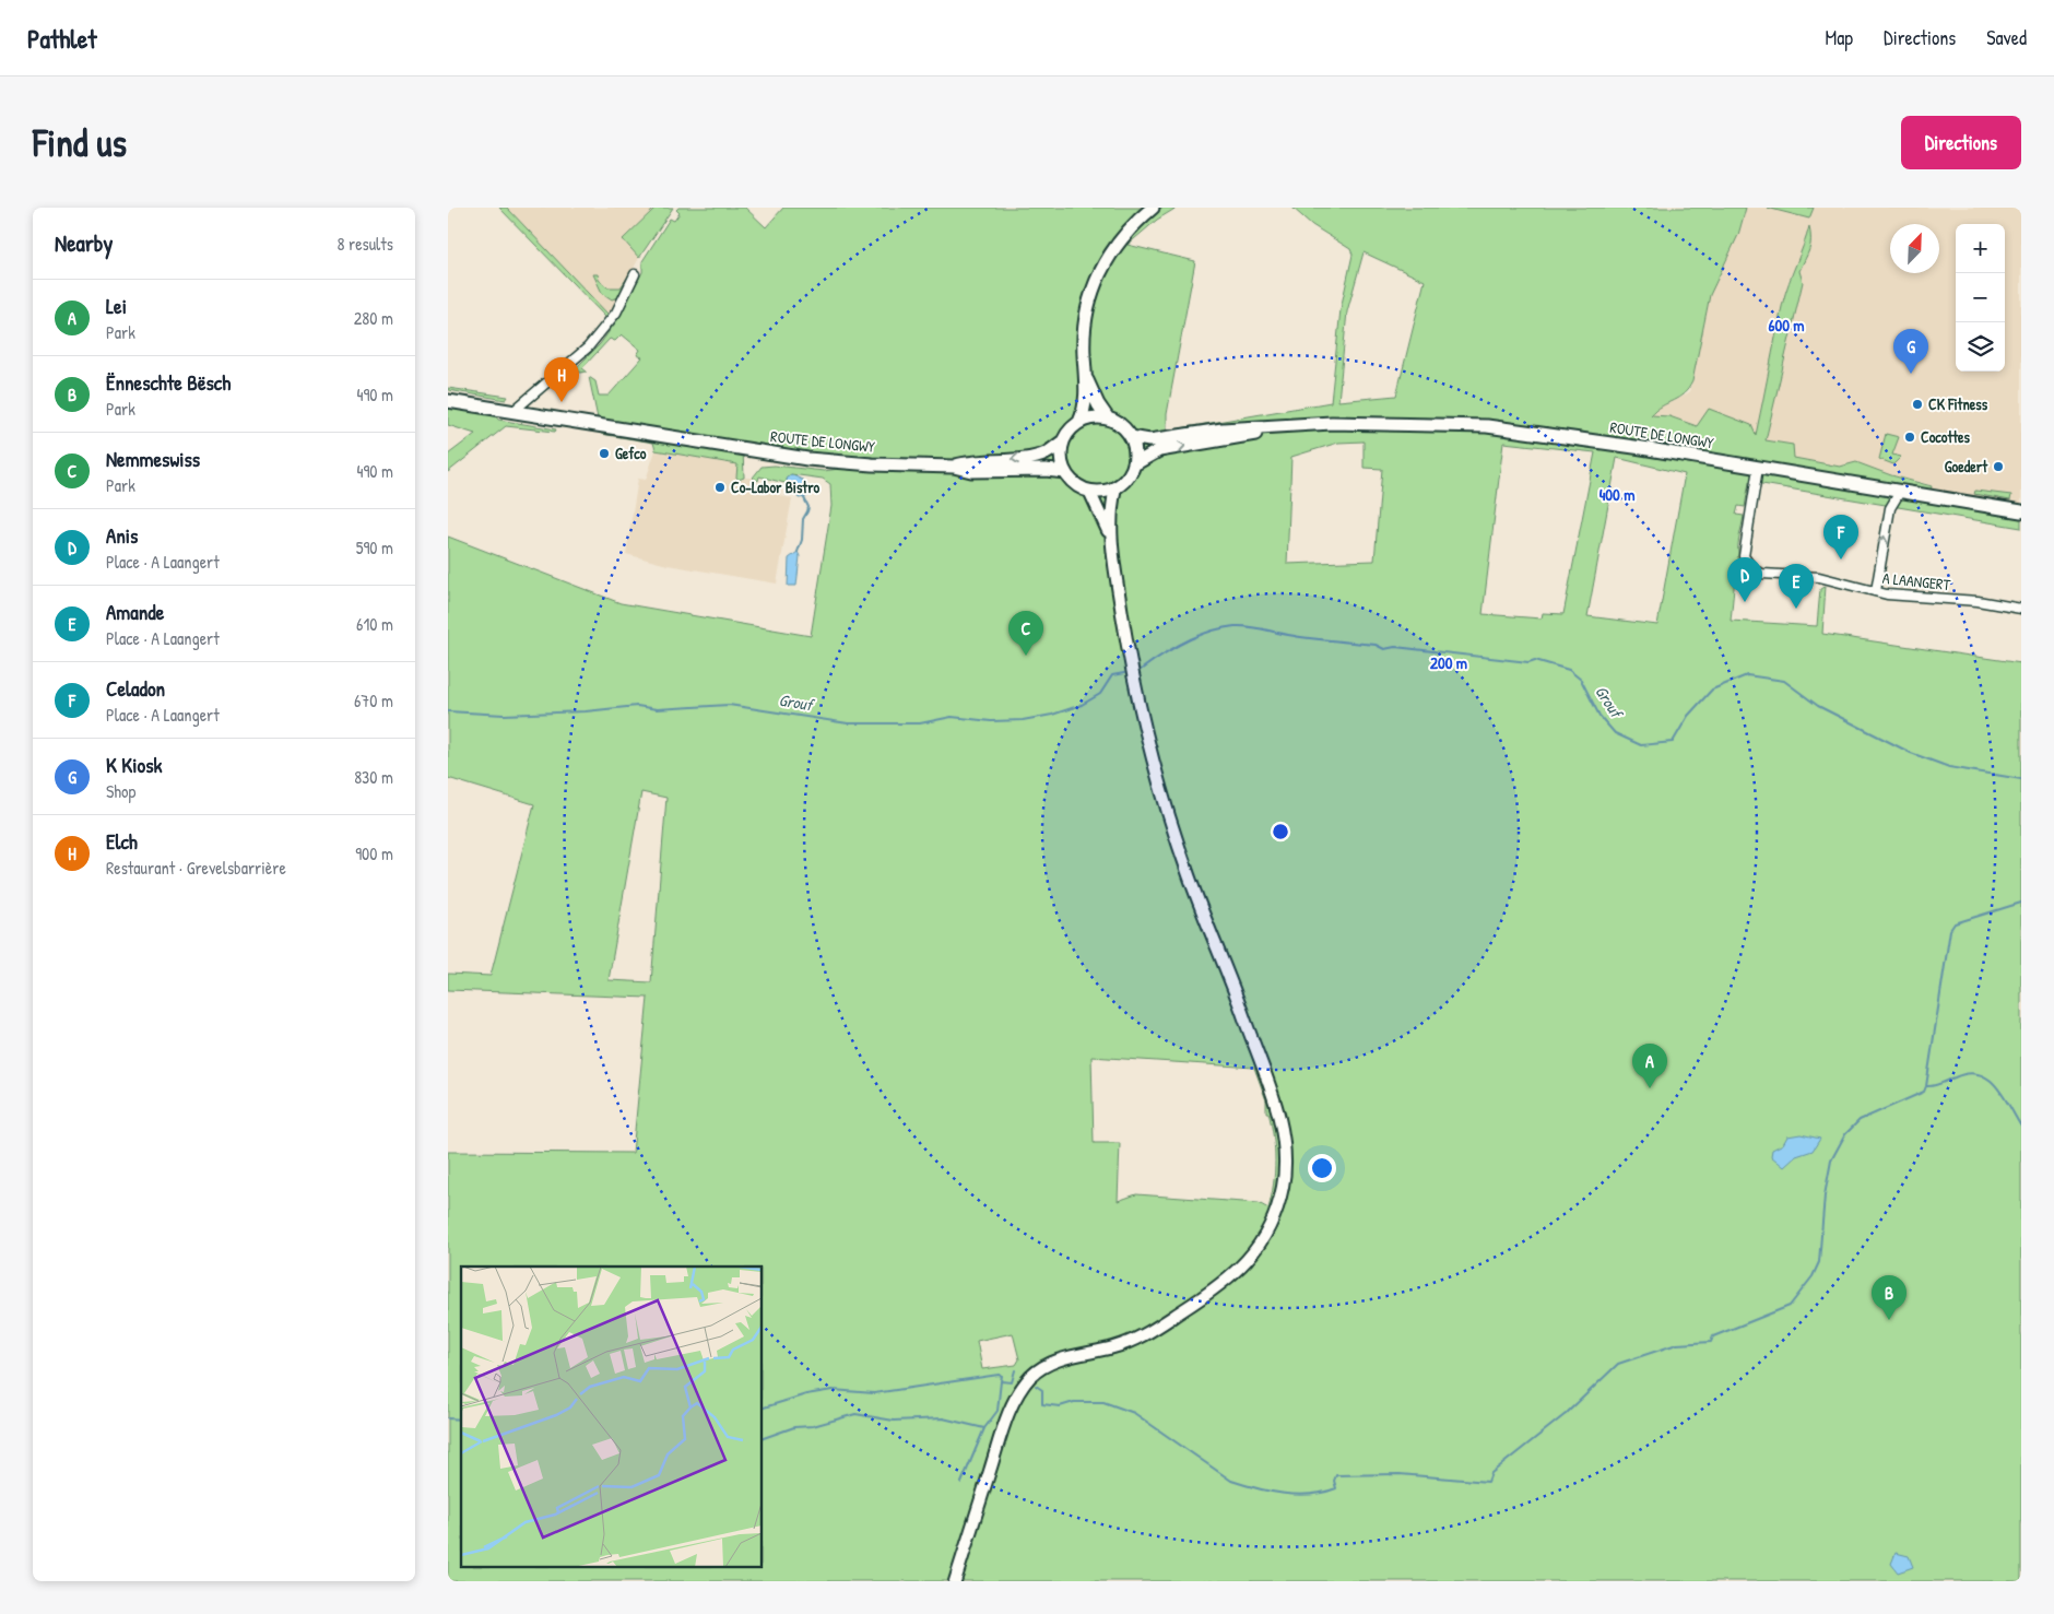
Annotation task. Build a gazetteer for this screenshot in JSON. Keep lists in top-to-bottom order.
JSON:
{
  "streets": {
    "main road": ["ROUTE DE LONGWY"],
    "street": ["A LAANGERT"]
  },
  "crossings": [
    ["ROUTE DE LONGWY", "A LAANGERT"]
  ],
  "water": ["Grouf"],
  "places": [
    "CK Fitness",
    "Cocottes",
    "Gefco",
    "Goedert",
    "Co-Labor Bistro"
  ],
  "north": "top right",
  "page": {
    "header": "Pathlet",
    "nav": ["Map", "Directions", "Saved"],
    "buttons": "Directions",
    "title": "Find us",
    "heading": ["Nearby", "8 results"],
    "map_buttons": ["+", "−"],
    "list": [
      {
        "mark": "A",
        "name": "Lei",
        "note": "Park",
        "value": "280 m"
      },
      {
        "mark": "B",
        "name": "Ënneschte Bësch",
        "note": "Park",
        "value": "490 m"
      },
      {
        "mark": "C",
        "name": "Nemmeswiss",
        "note": "Park",
        "value": "490 m"
      },
      {
        "mark": "D",
        "name": "Anis",
        "note": "Place · A Laangert",
        "value": "590 m"
      },
      {
        "mark": "E",
        "name": "Amande",
        "note": "Place · A Laangert",
        "value": "610 m"
      },
      {
        "mark": "F",
        "name": "Celadon",
        "note": "Place · A Laangert",
        "value": "670 m"
      },
      {
        "mark": "G",
        "name": "K Kiosk",
        "note": "Shop",
        "value": "830 m"
      },
      {
        "mark": "H",
        "name": "Elch",
        "note": "Restaurant · Grevelsbarrière",
        "value": "900 m"
      }
    ],
    "pins": [
      "G",
      "H",
      "F",
      "D",
      "E",
      "C",
      "A",
      "B"
    ]
  },
  "rings": ["600 m", "400 m", "200 m"]
}
